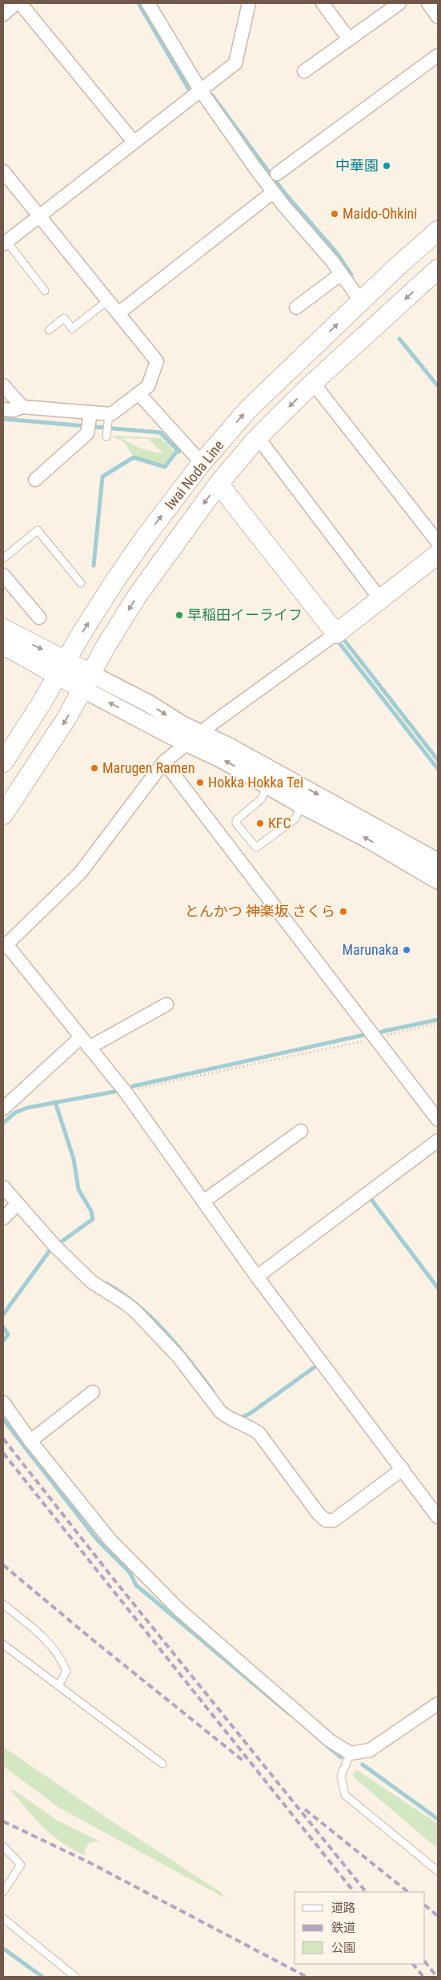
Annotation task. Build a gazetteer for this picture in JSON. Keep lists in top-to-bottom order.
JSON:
{
  "streets": {
    "main road": ["Iwai Noda Line"]
  },
  "places": [
    "中華園",
    "Maido-Ohkini",
    "早稲田イーライフ",
    "Marugen Ramen",
    "Hokka Hokka Tei",
    "KFC",
    "とんかつ 神楽坂 さくら",
    "Marunaka"
  ],
  "legend": ["道路", "鉄道", "公園"]
}
